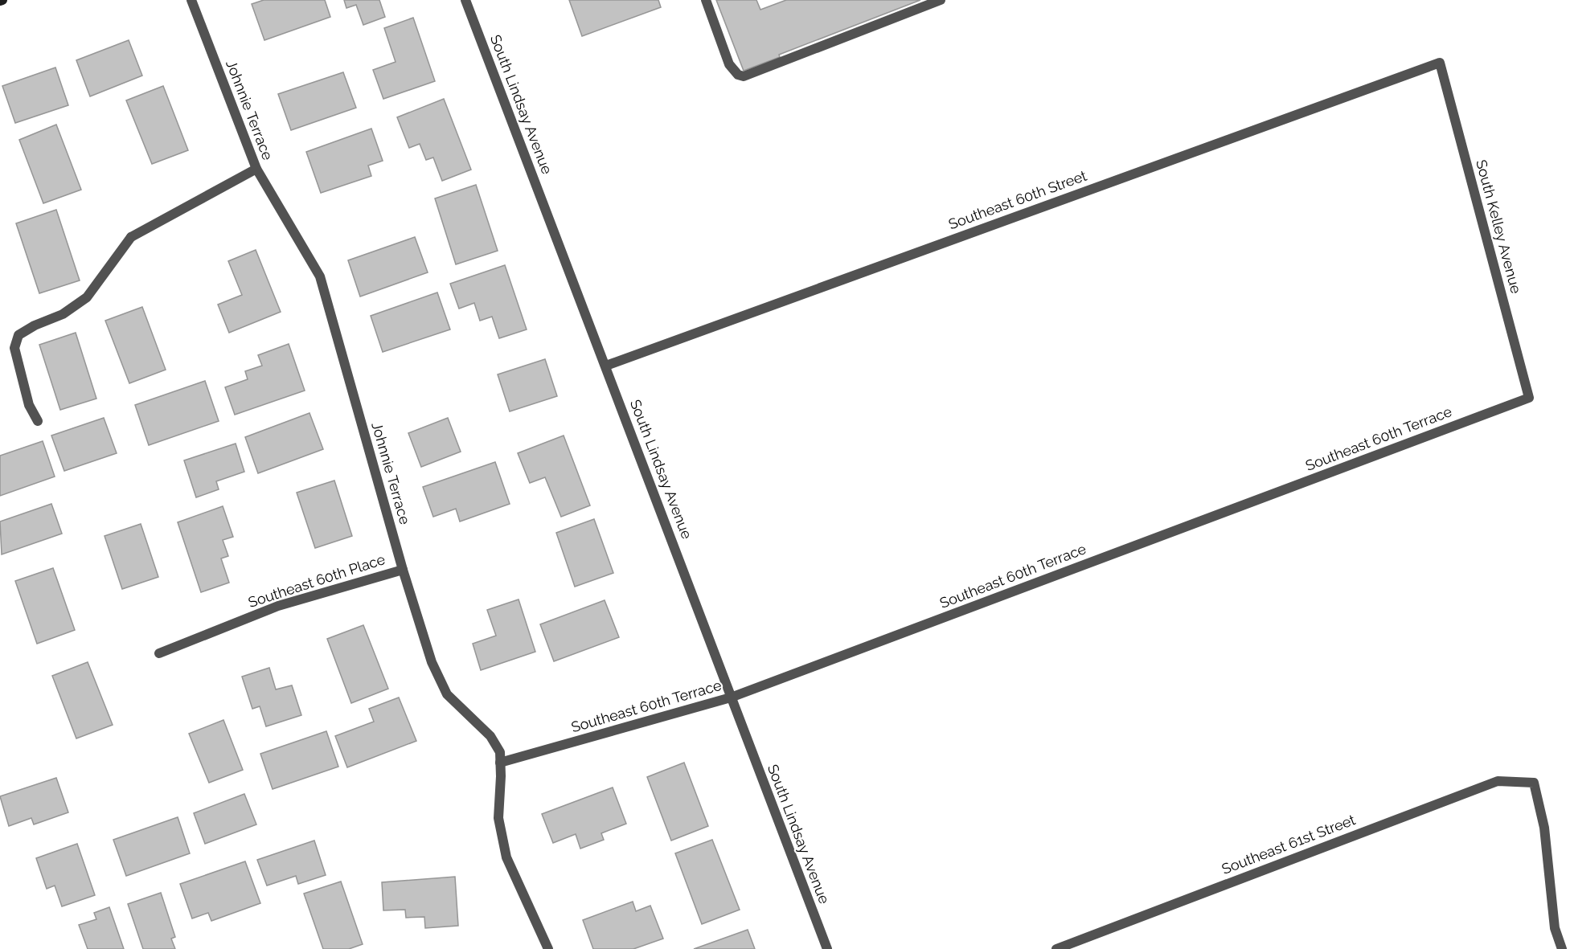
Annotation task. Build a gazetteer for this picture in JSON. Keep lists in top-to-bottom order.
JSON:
{
  "streets": {
    "street": [
      "South Lindsay Avenue",
      "Johnnie Terrace",
      "Southeast 60th Street",
      "South Kelley Avenue",
      "Southeast 60th Terrace",
      "Southeast 60th Place",
      "Southeast 61st Street"
    ]
  },
  "crossings": [
    ["South Lindsay Avenue", "Southeast 60th Street"],
    ["South Lindsay Avenue", "Southeast 60th Terrace"],
    ["Johnnie Terrace", "Southeast 60th Terrace"],
    ["Johnnie Terrace", "Southeast 60th Place"],
    ["Southeast 60th Street", "South Kelley Avenue"],
    ["South Kelley Avenue", "Southeast 60th Terrace"]
  ]
}
